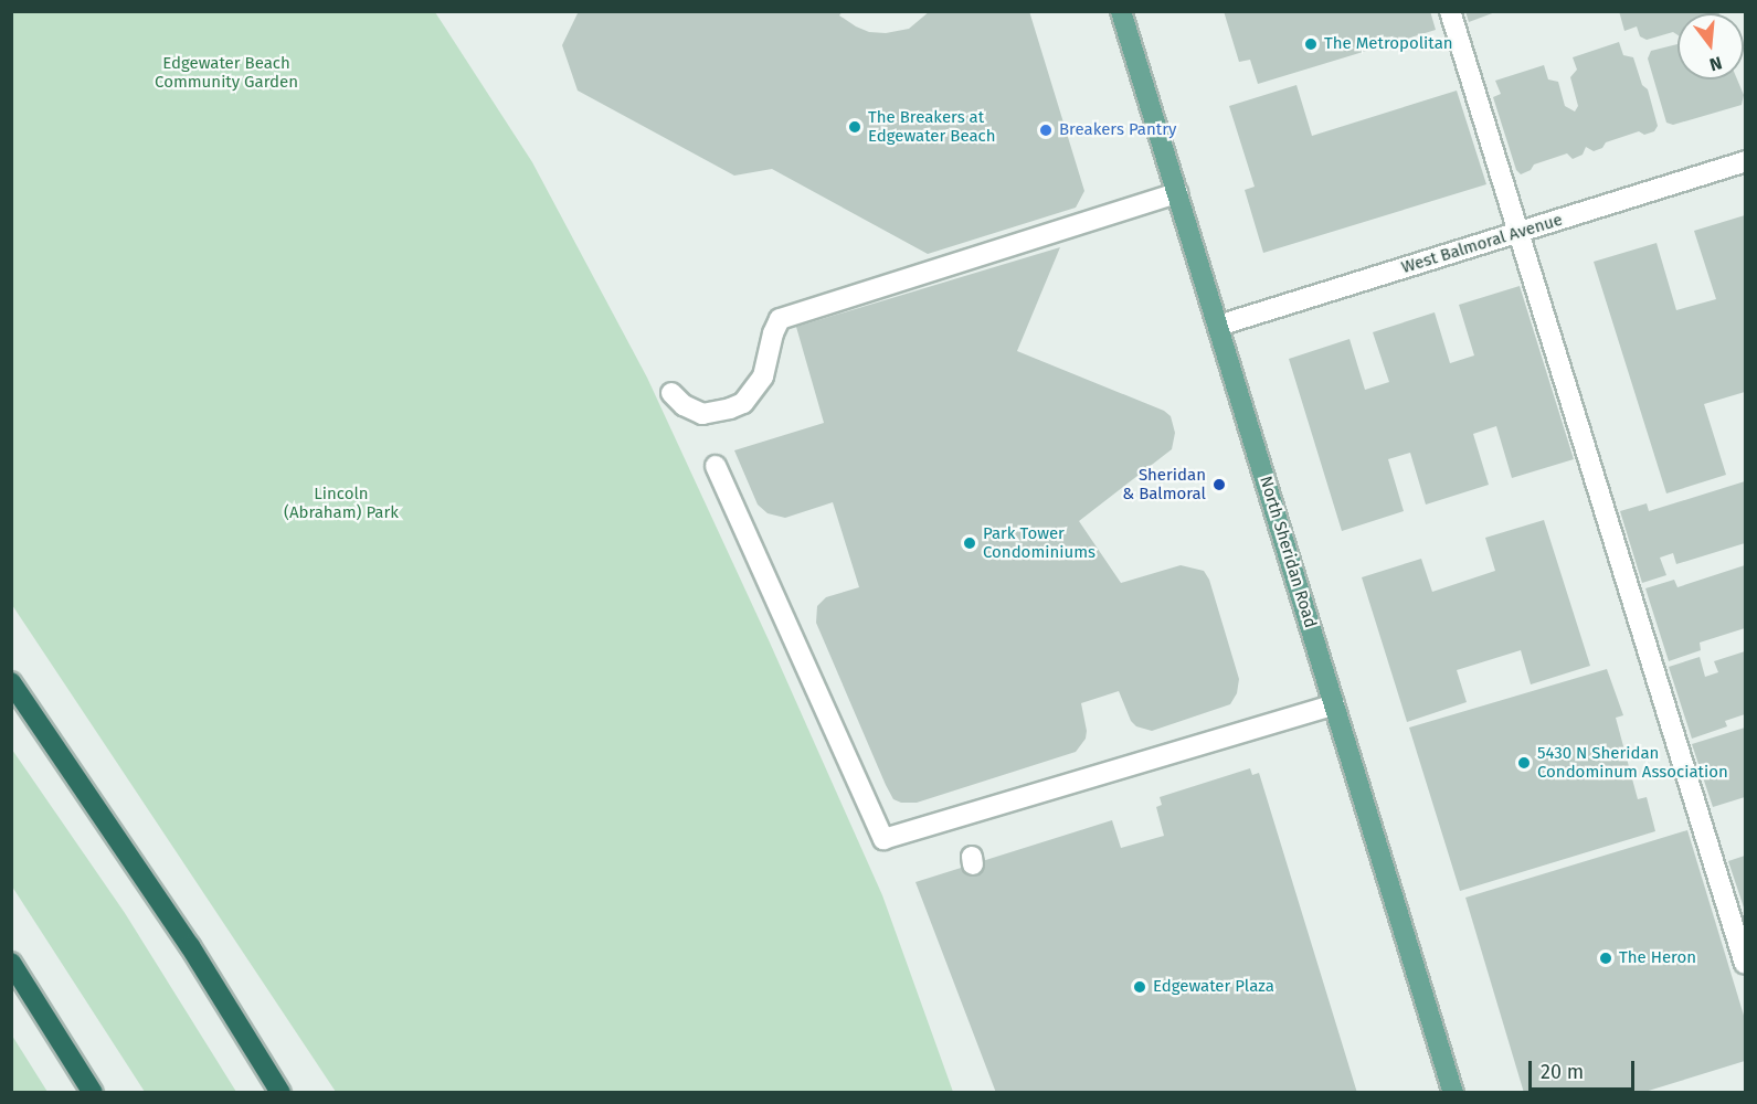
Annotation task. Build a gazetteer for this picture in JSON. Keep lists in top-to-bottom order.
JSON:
{
  "streets": {
    "main road": ["North Sheridan Road"],
    "street": ["West Balmoral Avenue"]
  },
  "crossings": [
    ["West Balmoral Avenue", "North Sheridan Road"]
  ],
  "parks": ["Edgewater Beach Community Garden", "Lincoln (Abraham) Park"],
  "places": [
    "The Metropolitan",
    "The Breakers at Edgewater Beach",
    "Breakers Pantry",
    "Sheridan & Balmoral",
    "Park Tower Condominiums",
    "5430 N Sheridan Condominum Association",
    "The Heron",
    "Edgewater Plaza"
  ],
  "scale_bar": "20 m",
  "north": "bottom"
}
